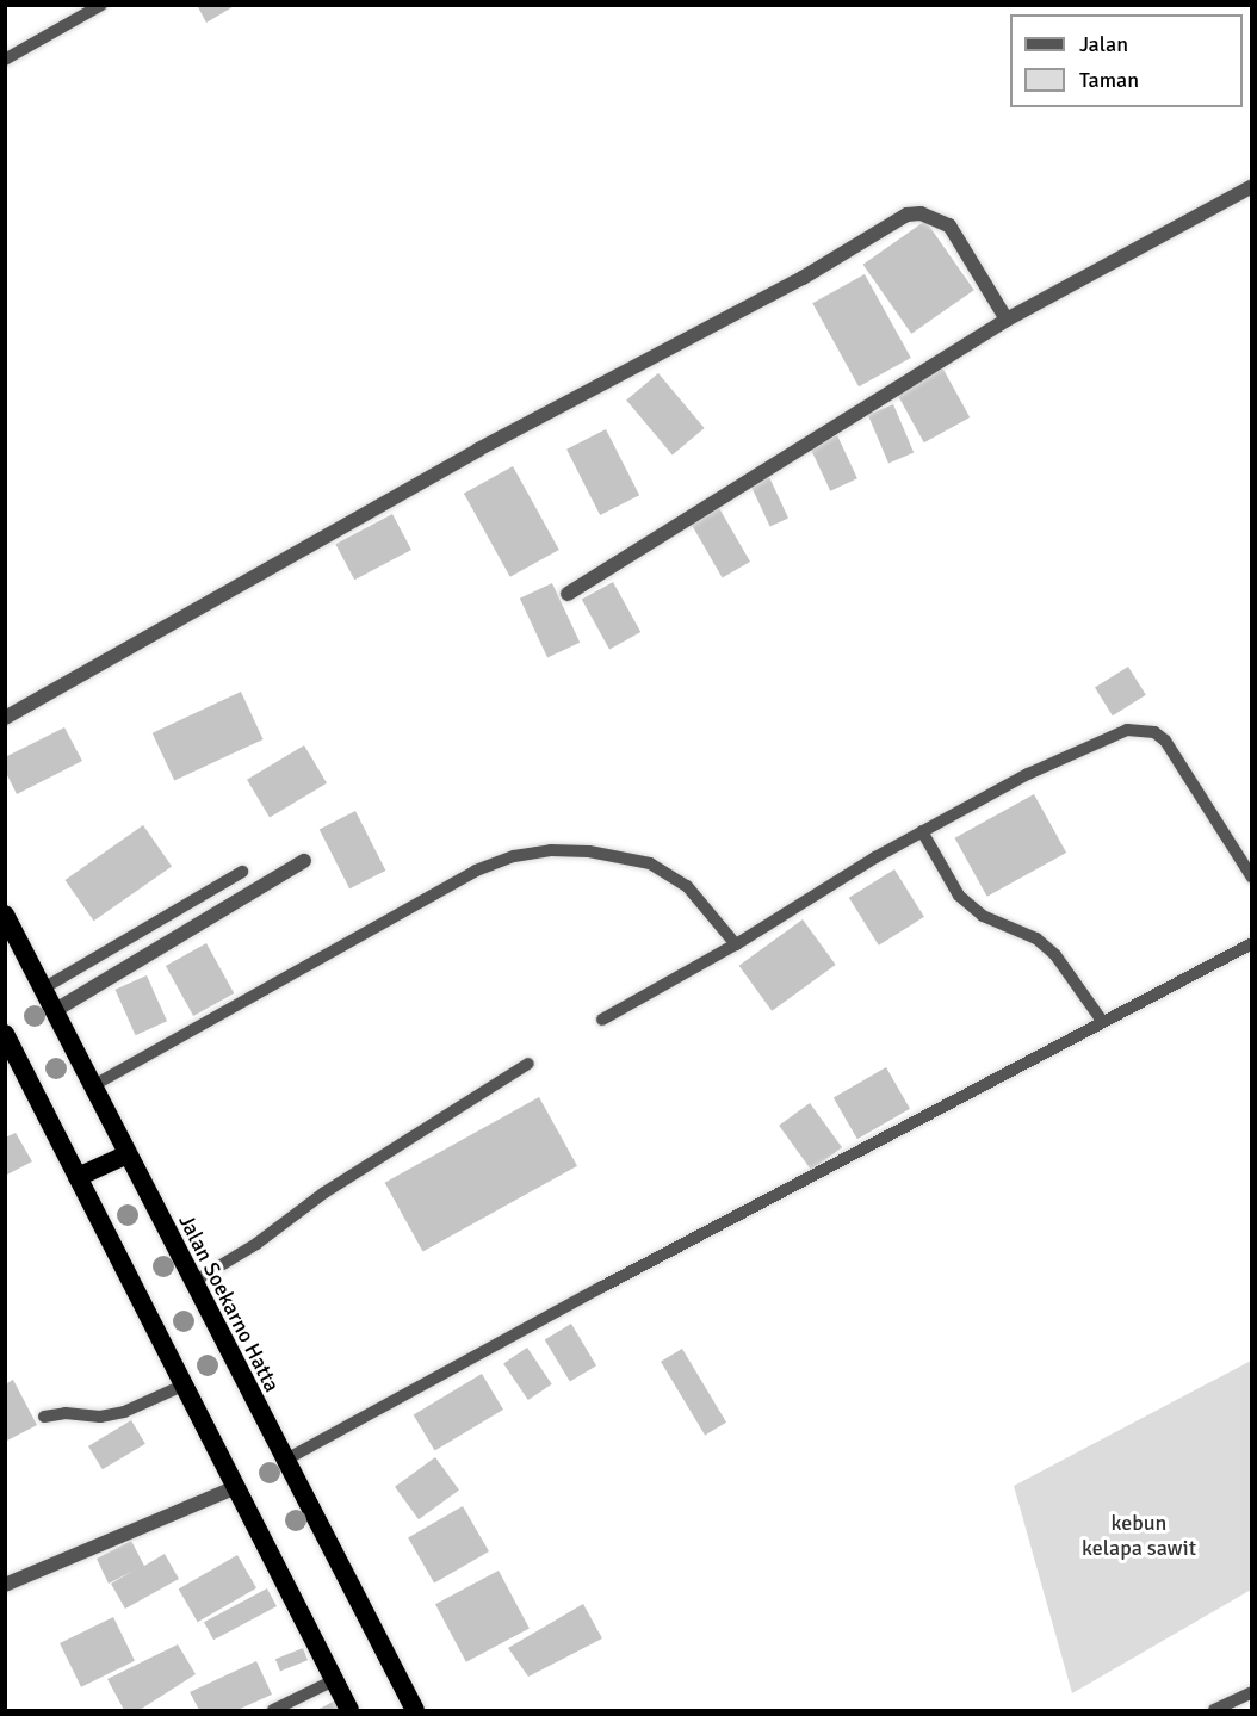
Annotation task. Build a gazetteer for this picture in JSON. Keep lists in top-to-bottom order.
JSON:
{
  "streets": {
    "highway": ["Jalan Soekarno Hatta"]
  },
  "parks": ["kebun kelapa sawit"],
  "legend": ["Jalan", "Taman"]
}
